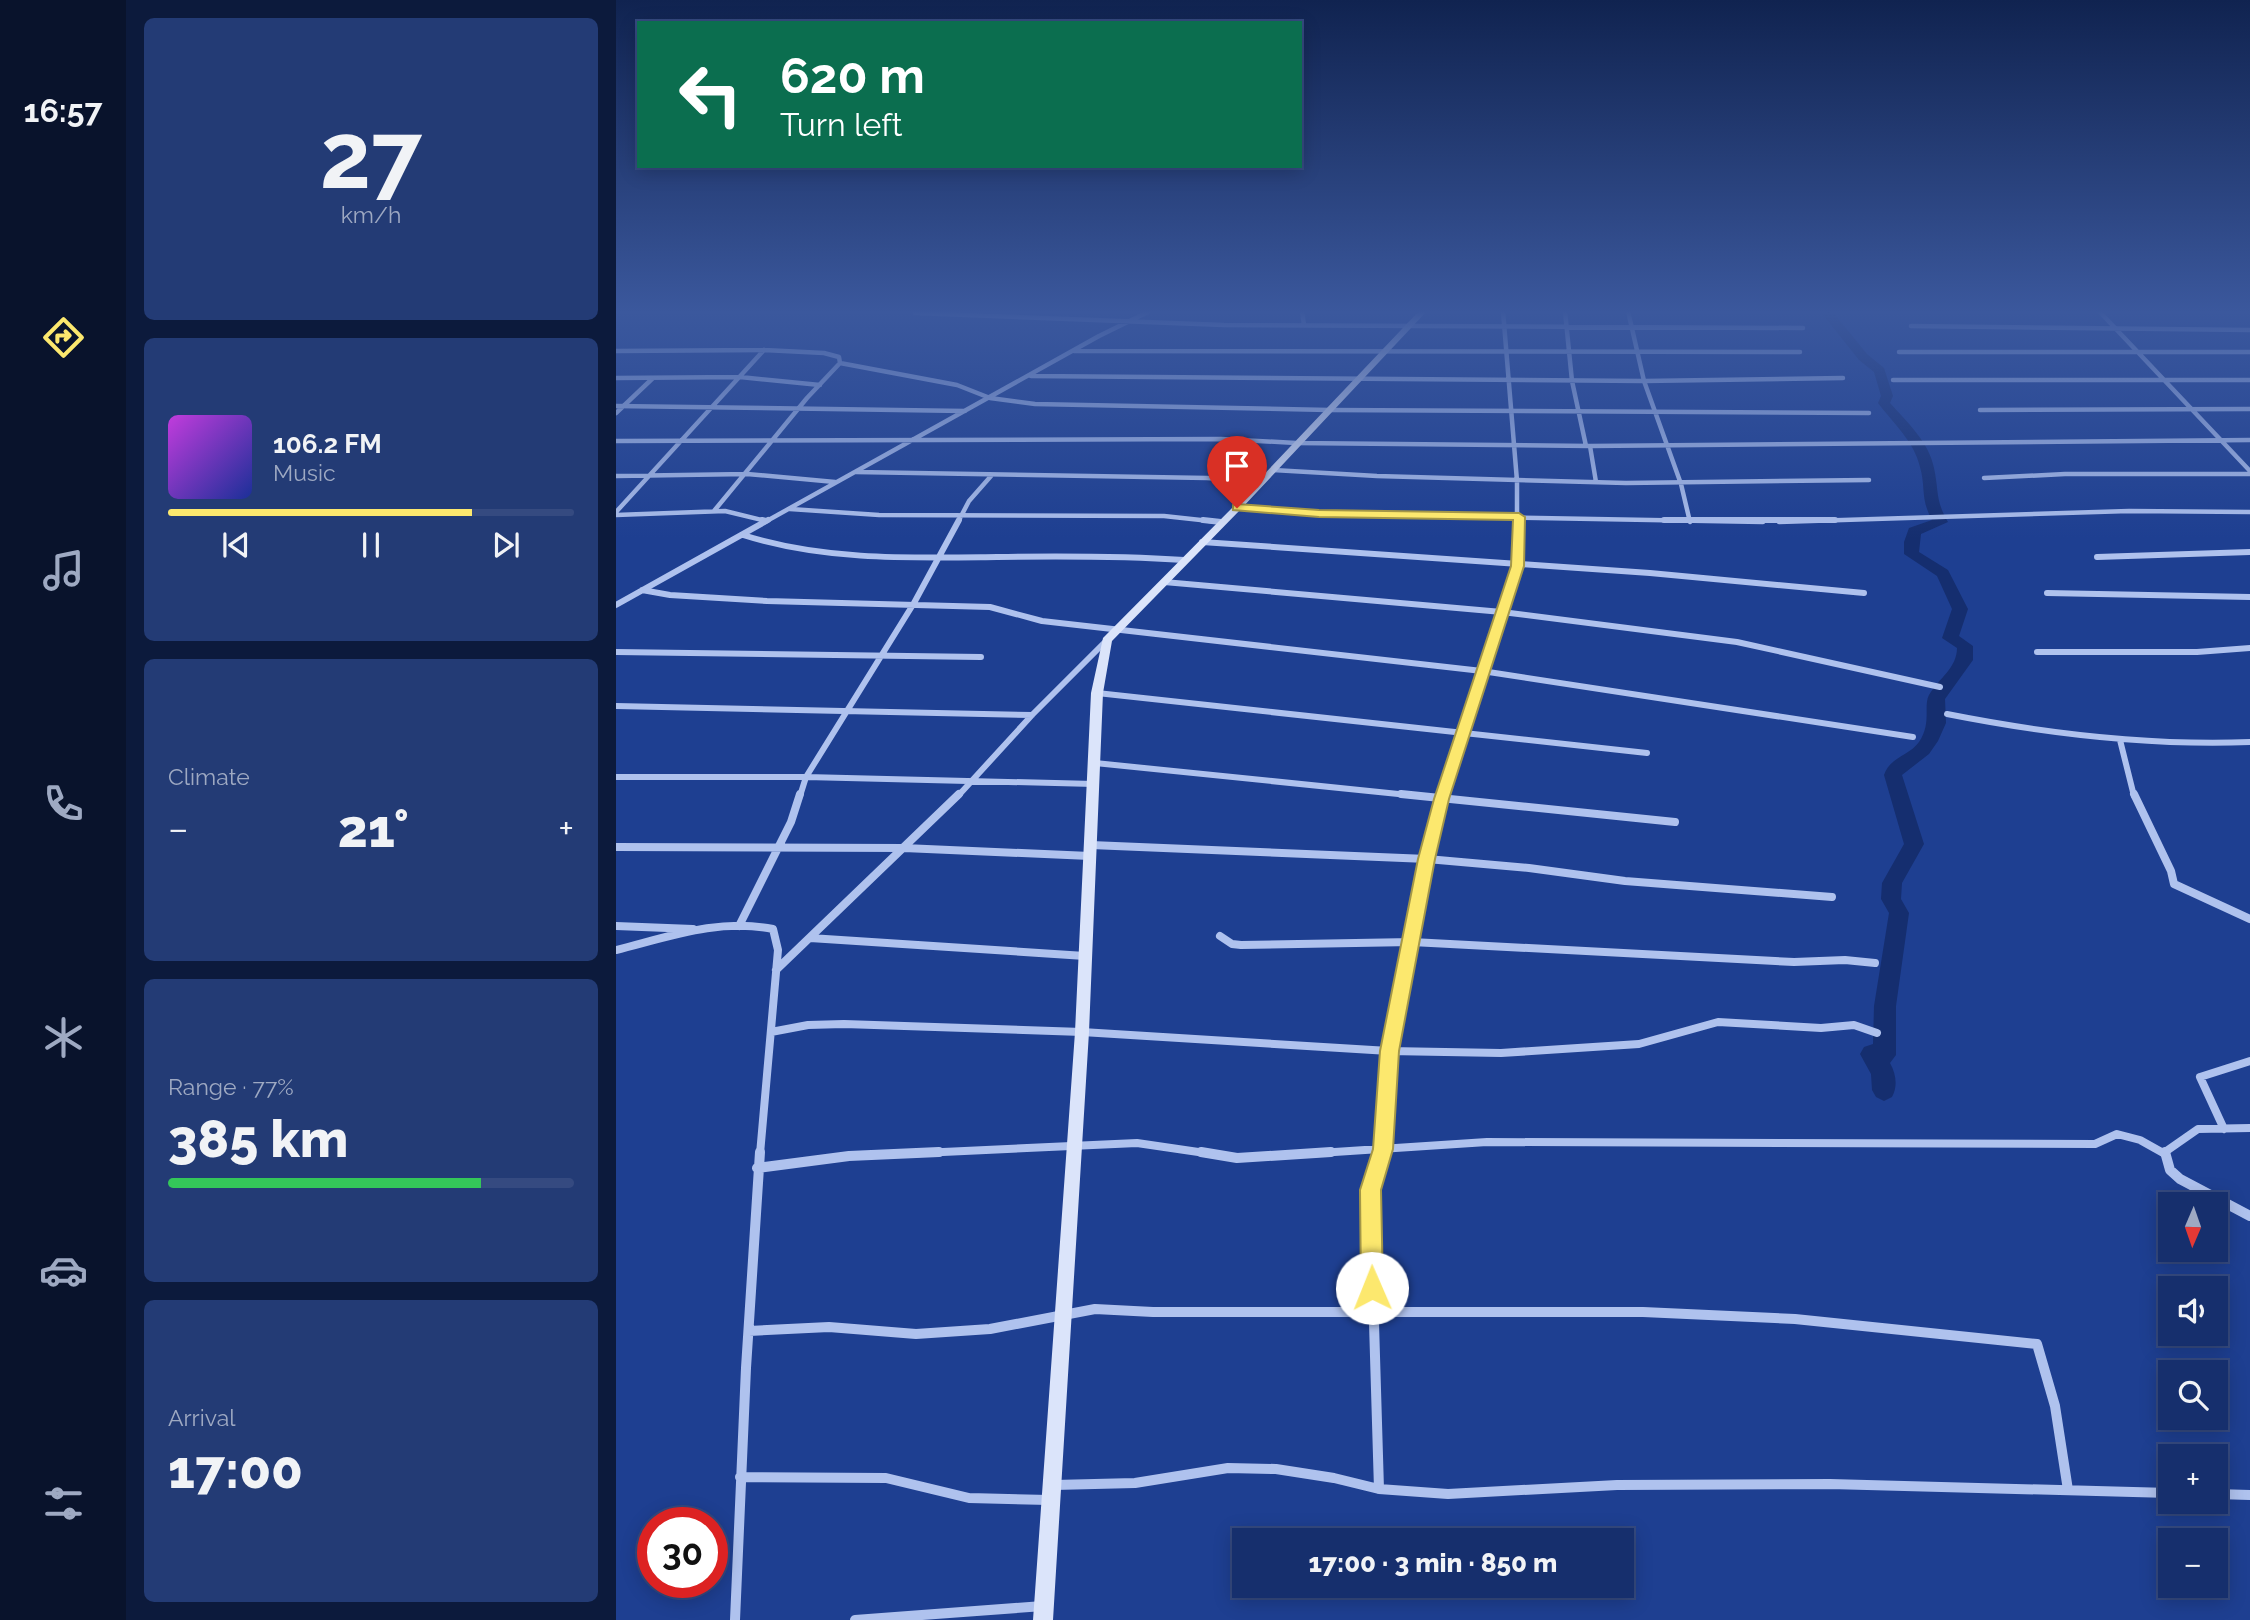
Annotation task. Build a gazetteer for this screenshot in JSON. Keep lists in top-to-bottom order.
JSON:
{
  "north": "bottom",
  "page": {
    "tabs": "16:57",
    "tile": [
      ["27", "km/h"],
      "Climate",
      ["Range · 77%", "385 km"],
      ["Arrival", "17:00"]
    ],
    "turn": ["620 m", "Turn left"],
    "song": ["106.2 FM", "Music"],
    "heat": ["−", "21°", "+"],
    "map_buttons": ["+", "−"],
    "limit": "30",
    "trip": "17:00 · 3 min · 850 m"
  }
}
